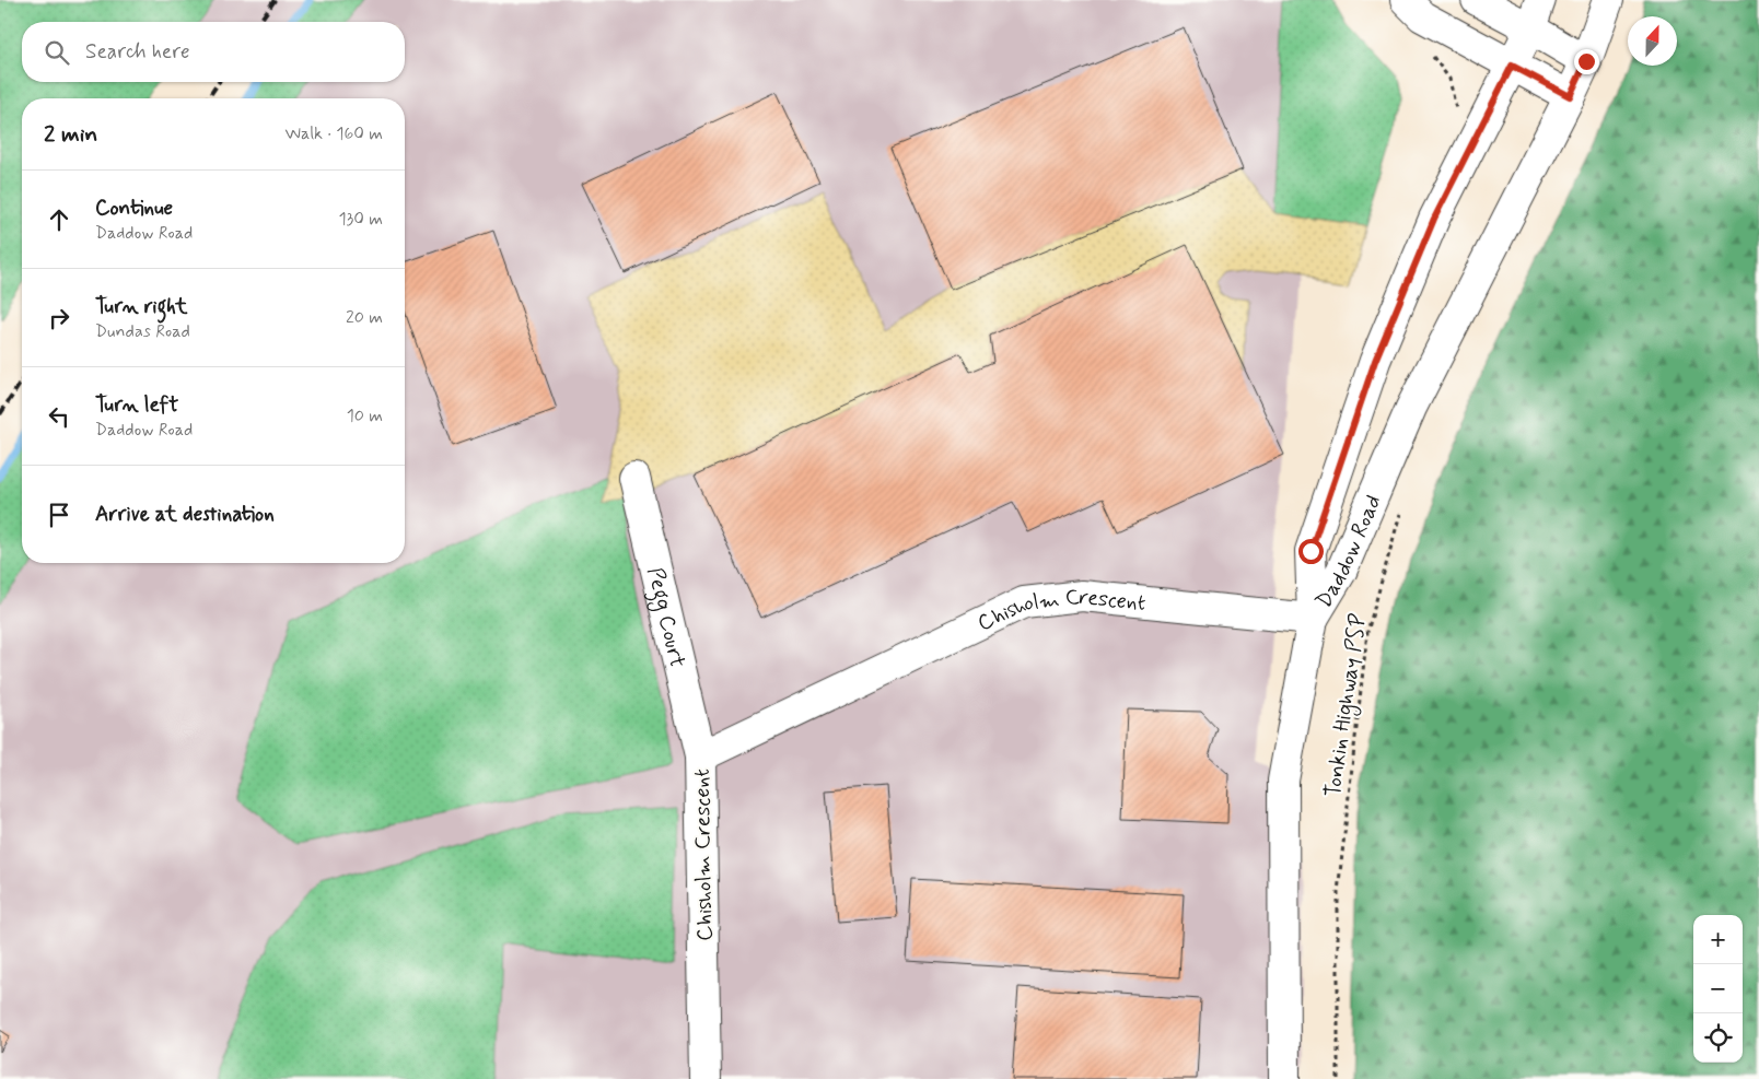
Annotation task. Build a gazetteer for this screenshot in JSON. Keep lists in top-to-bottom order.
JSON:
{
  "streets": {
    "street": ["Daddow Road", "Chisholm Crescent", "Pegg Court"],
    "path": ["Tonkin Highway PSP"]
  },
  "crossings": [
    ["Daddow Road", "Chisholm Crescent"],
    ["Chisholm Crescent", "Pegg Court"]
  ],
  "north": "top",
  "page": {
    "search": "Search here",
    "heading": ["2 min", "Walk · 160 m"],
    "list": [
      ["Continue", "Daddow Road", "130 m"],
      ["Turn right", "Dundas Road", "20 m"],
      ["Turn left", "Daddow Road", "10 m"],
      "Arrive at destination"
    ],
    "map_buttons": ["+", "−"]
  }
}
